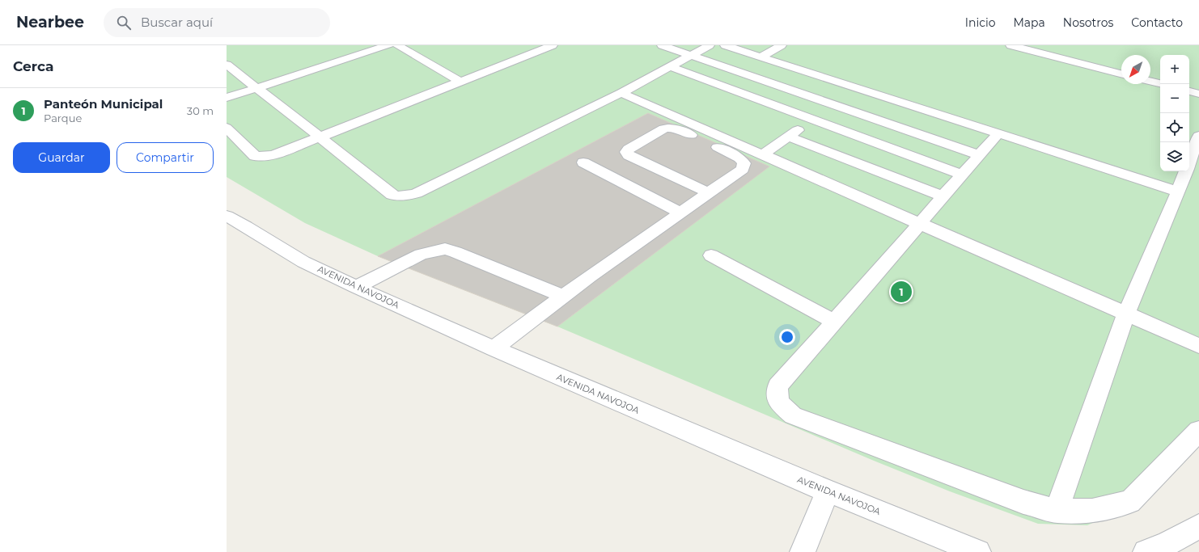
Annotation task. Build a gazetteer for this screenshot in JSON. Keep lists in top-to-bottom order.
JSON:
{
  "streets": {
    "street": ["AVENIDA NAVOJOA"]
  },
  "north": "bottom left",
  "page": {
    "header": "Nearbee",
    "search": "Buscar aquí",
    "nav": [
      "Inicio",
      "Mapa",
      "Nosotros",
      "Contacto"
    ],
    "heading": "Cerca",
    "map_buttons": ["+", "−"],
    "list": [
      {
        "mark": "1",
        "name": "Panteón Municipal",
        "note": "Parque",
        "value": "30 m"
      }
    ],
    "buttons": ["Guardar", "Compartir"],
    "pins": "1"
  }
}
